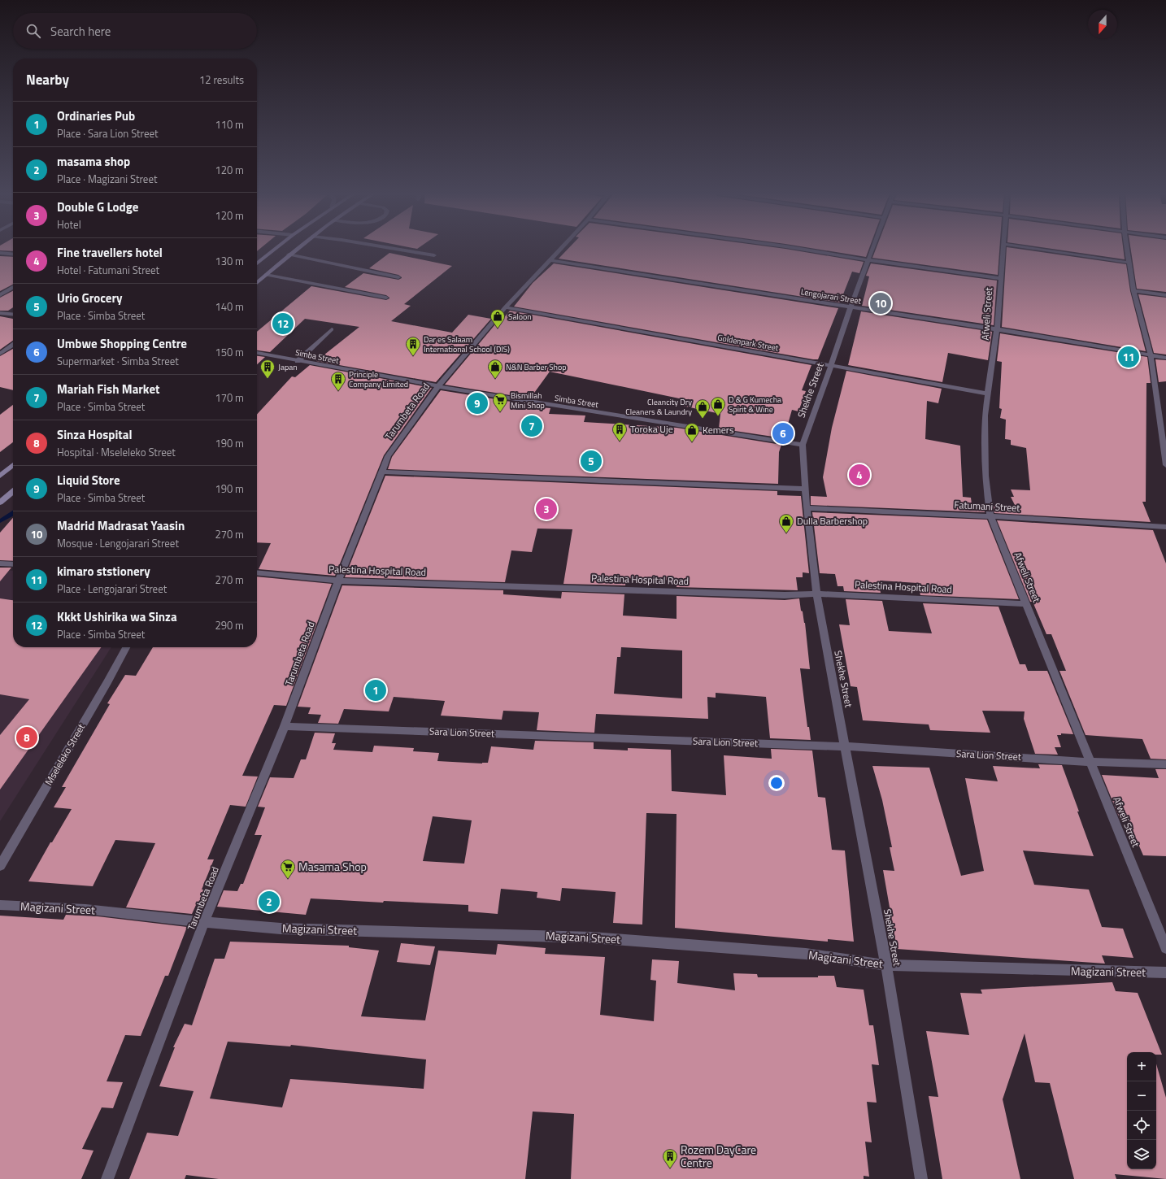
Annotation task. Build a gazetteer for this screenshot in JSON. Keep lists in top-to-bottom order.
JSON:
{
  "streets": {
    "street": [
      "Lengojarari Street",
      "Afweli Street",
      "Goldenpark Street",
      "Simba Street",
      "Shekhe Street",
      "Tarumbeta Road",
      "Fatumani Street",
      "Palestina Hospital Road",
      "Sara Lion Street",
      "Mseleleko Street",
      "Magizani Street"
    ]
  },
  "crossings": [
    ["Lengojarari Street", "Afweli Street"],
    ["Lengojarari Street", "Shekhe Street"],
    ["Lengojarari Street", "Tarumbeta Road"],
    ["Afweli Street", "Goldenpark Street"],
    ["Afweli Street", "Fatumani Street"],
    ["Afweli Street", "Palestina Hospital Road"],
    ["Afweli Street", "Sara Lion Street"],
    ["Goldenpark Street", "Shekhe Street"],
    ["Goldenpark Street", "Tarumbeta Road"],
    ["Simba Street", "Shekhe Street"],
    ["Simba Street", "Tarumbeta Road"],
    ["Shekhe Street", "Fatumani Street"],
    ["Shekhe Street", "Palestina Hospital Road"],
    ["Shekhe Street", "Sara Lion Street"],
    ["Shekhe Street", "Magizani Street"],
    ["Tarumbeta Road", "Palestina Hospital Road"],
    ["Tarumbeta Road", "Sara Lion Street"],
    ["Tarumbeta Road", "Magizani Street"]
  ],
  "places": {
    "shop": [
      "Saloon",
      "N&N Barber Shop",
      "D & G Kumecha Spirit & Wine",
      "Cleancity Dry Cleaners & Laundry",
      "Kemers",
      "Dulla Barbershop"
    ],
    "building": [
      "Dar es Salaam International School (DIS)",
      "Japan",
      "Principle Company Limited",
      "Toroka Uje",
      "Rozem DayCare Centre"
    ],
    "supermarket": ["Bismillah Mini Shop", "Masama Shop"]
  },
  "north": "bottom",
  "page": {
    "search": "Search here",
    "heading": ["Nearby", "12 results"],
    "list": [
      {
        "mark": "1",
        "name": "Ordinaries Pub",
        "note": "Place · Sara Lion Street",
        "value": "110 m"
      },
      {
        "mark": "2",
        "name": "masama shop",
        "note": "Place · Magizani Street",
        "value": "120 m"
      },
      {
        "mark": "3",
        "name": "Double G Lodge",
        "note": "Hotel",
        "value": "120 m"
      },
      {
        "mark": "4",
        "name": "Fine travellers hotel",
        "note": "Hotel · Fatumani Street",
        "value": "130 m"
      },
      {
        "mark": "5",
        "name": "Urio Grocery",
        "note": "Place · Simba Street",
        "value": "140 m"
      },
      {
        "mark": "6",
        "name": "Umbwe Shopping Centre",
        "note": "Supermarket · Simba Street",
        "value": "150 m"
      },
      {
        "mark": "7",
        "name": "Mariah Fish Market",
        "note": "Place · Simba Street",
        "value": "170 m"
      },
      {
        "mark": "8",
        "name": "Sinza Hospital",
        "note": "Hospital · Mseleleko Street",
        "value": "190 m"
      },
      {
        "mark": "9",
        "name": "Liquid Store",
        "note": "Place · Simba Street",
        "value": "190 m"
      },
      {
        "mark": "10",
        "name": "Madrid Madrasat Yaasin",
        "note": "Mosque · Lengojarari Street",
        "value": "270 m"
      },
      {
        "mark": "11",
        "name": "kimaro ststionery",
        "note": "Place · Lengojarari Street",
        "value": "270 m"
      },
      {
        "mark": "12",
        "name": "Kkkt Ushirika wa Sinza",
        "note": "Place · Simba Street",
        "value": "290 m"
      }
    ],
    "pins": [
      "10",
      "12",
      "11",
      "9",
      "7",
      "6",
      "5",
      "4",
      "3",
      "1",
      "8",
      "2"
    ],
    "map_buttons": ["+", "−"]
  }
}
